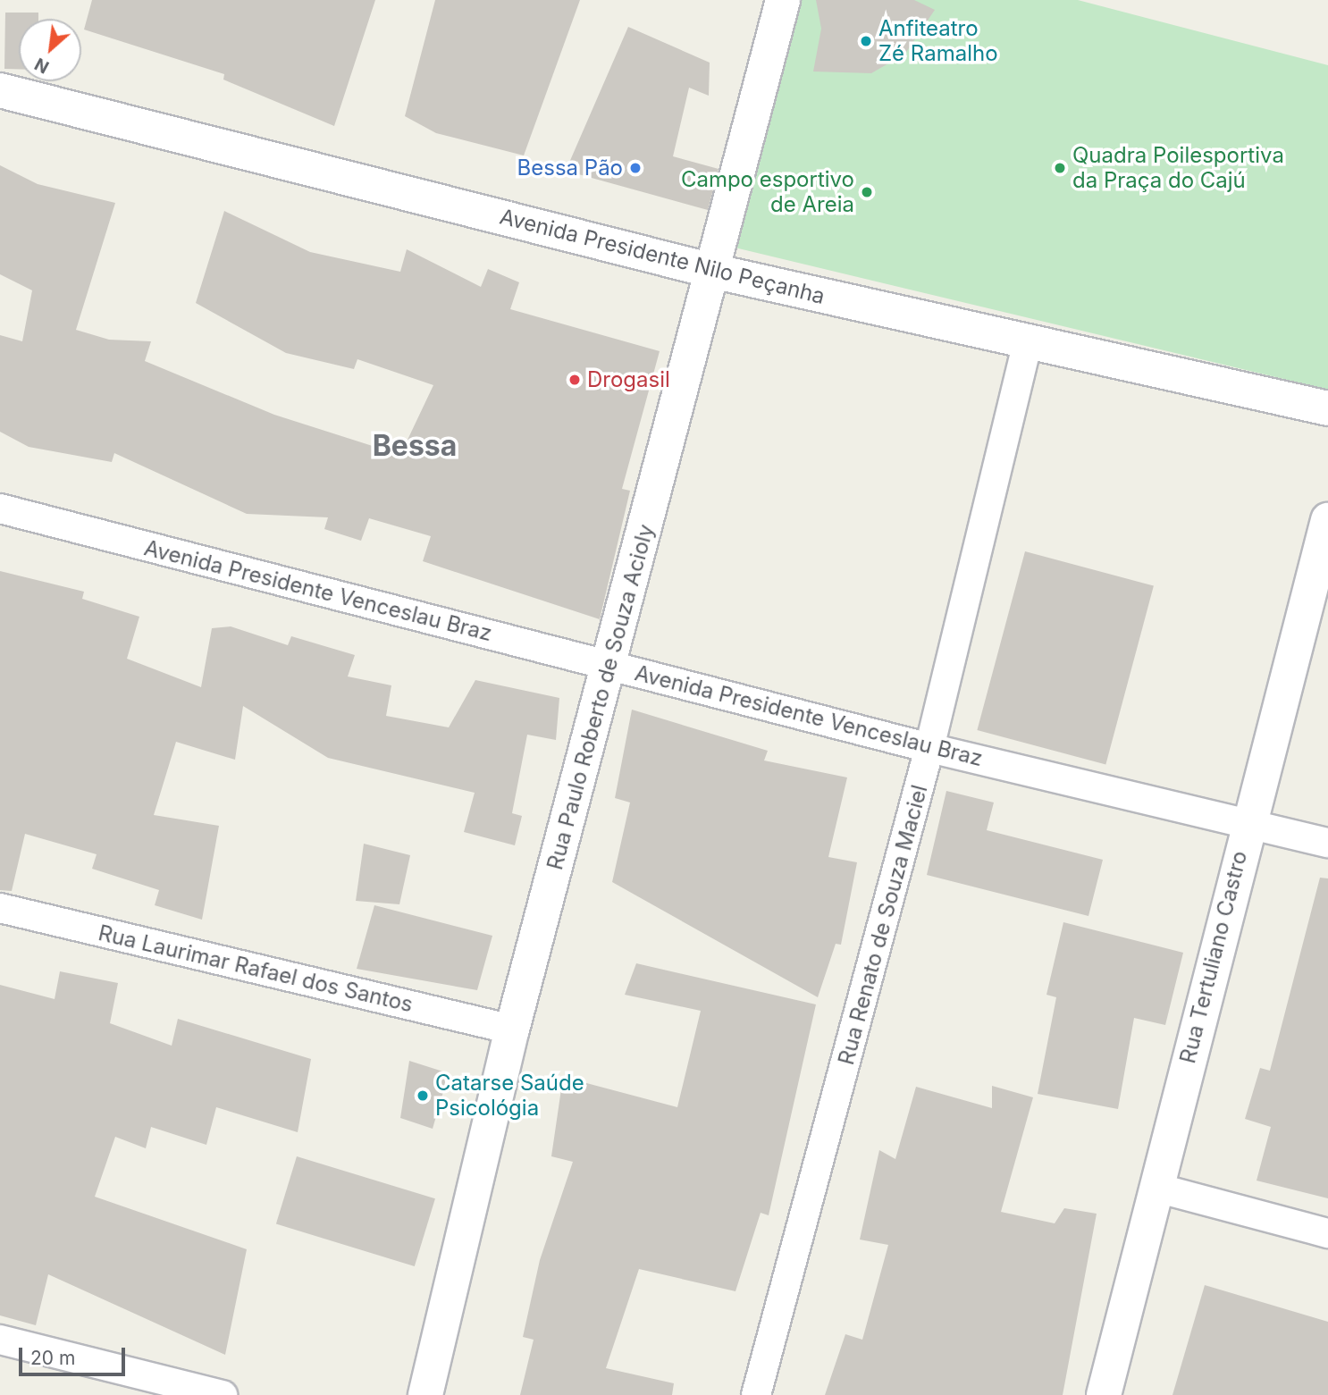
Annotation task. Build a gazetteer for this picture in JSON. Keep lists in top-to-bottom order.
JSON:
{
  "streets": {
    "street": [
      "Avenida Presidente Nilo Peçanha",
      "Avenida Presidente Venceslau Braz",
      "Rua Paulo Roberto de Souza Acioly",
      "Rua Renato de Souza Maciel",
      "Rua Tertuliano Castro",
      "Rua Laurimar Rafael dos Santos"
    ]
  },
  "crossings": [
    ["Avenida Presidente Nilo Peçanha", "Rua Paulo Roberto de Souza Acioly"],
    ["Avenida Presidente Nilo Peçanha", "Rua Renato de Souza Maciel"],
    ["Avenida Presidente Venceslau Braz", "Rua Paulo Roberto de Souza Acioly"],
    ["Avenida Presidente Venceslau Braz", "Rua Renato de Souza Maciel"],
    ["Avenida Presidente Venceslau Braz", "Rua Tertuliano Castro"],
    ["Rua Paulo Roberto de Souza Acioly", "Rua Laurimar Rafael dos Santos"]
  ],
  "districts": ["Bessa"],
  "places": [
    "Anfiteatro Zé Ramalho",
    "Bessa Pão",
    "Quadra Poilesportiva da Praça do Cajú",
    "Campo esportivo de Areia",
    "Drogasil",
    "Catarse Saúde Psicológia"
  ],
  "scale_bar": "20 m",
  "north": "bottom left"
}
